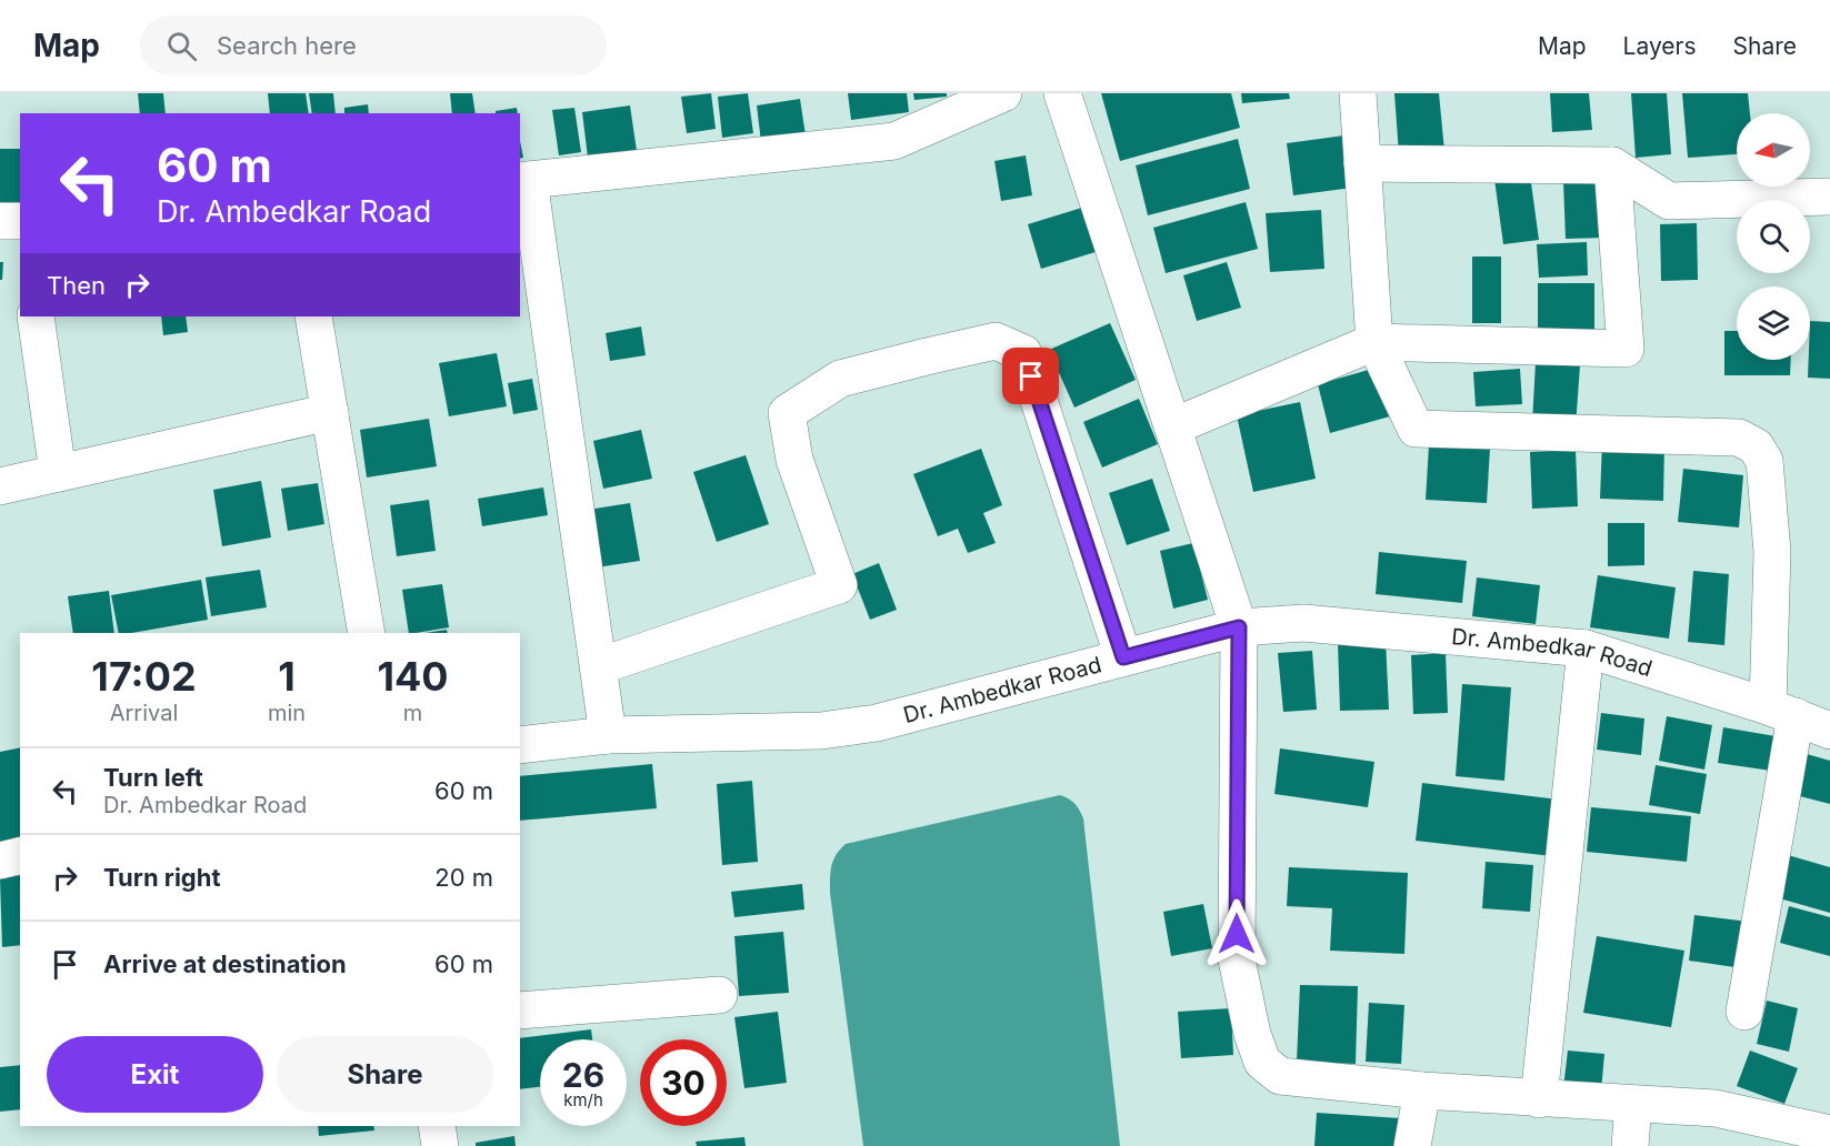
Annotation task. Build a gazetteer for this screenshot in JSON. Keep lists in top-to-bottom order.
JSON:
{
  "streets": {
    "street": ["Dr. Ambedkar Road"]
  },
  "north": "left",
  "page": {
    "header": "Map",
    "search": "Search here",
    "nav": ["Map", "Layers", "Share"],
    "turn": ["60 m", "Dr. Ambedkar Road"],
    "then": "Then",
    "eta": [
      "17:02",
      "Arrival",
      "1",
      "min",
      "140",
      "m"
    ],
    "list": [
      {
        "name": "Turn left",
        "note": "Dr. Ambedkar Road",
        "value": "60 m"
      },
      {
        "name": "Turn right",
        "value": "20 m"
      },
      {
        "name": "Arrive at destination",
        "value": "60 m"
      }
    ],
    "buttons": ["Exit", "Share"],
    "speed": "26 km/h",
    "limit": "30"
  }
}
